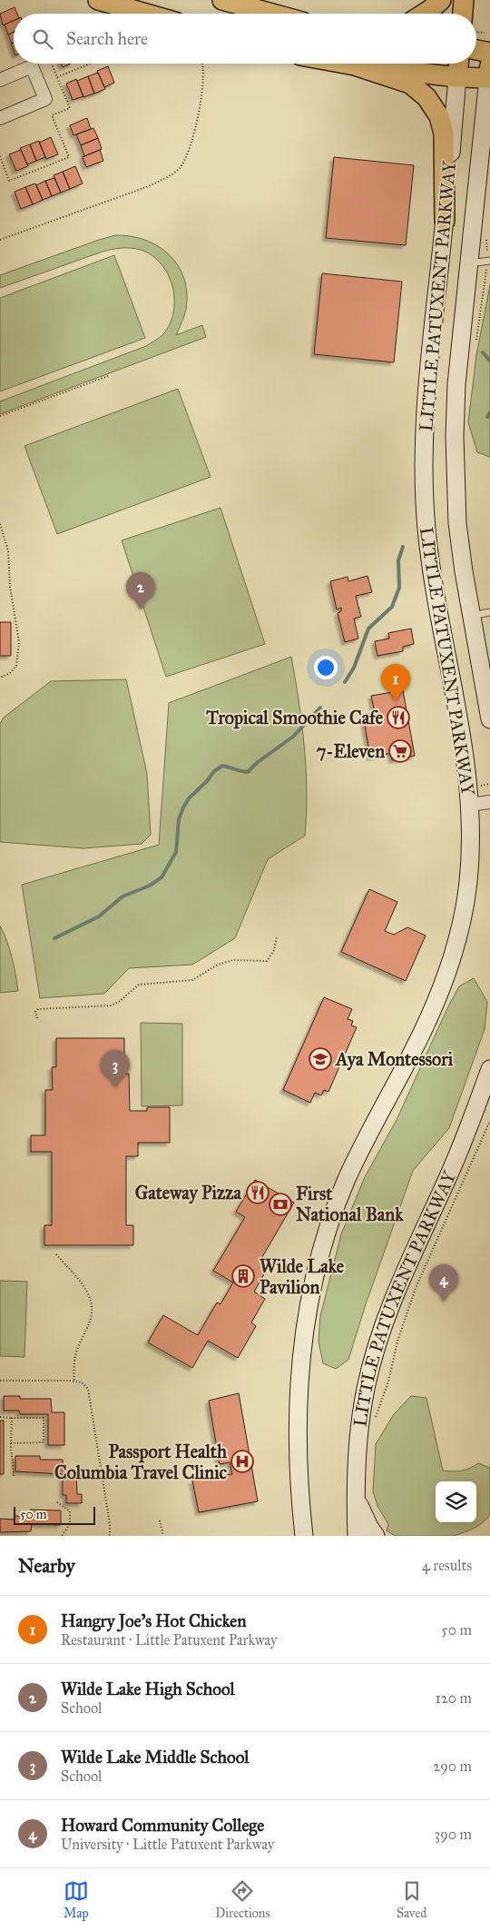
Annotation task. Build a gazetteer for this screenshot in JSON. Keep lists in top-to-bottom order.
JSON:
{
  "streets": {
    "main road": ["LITTLE PATUXENT PARKWAY"]
  },
  "places": {
    "restaurant": ["Tropical Smoothie Cafe", "Gateway Pizza"],
    "supermarket": ["7-Eleven"],
    "school or university": ["Aya Montessori"],
    "bank": ["First National Bank"],
    "building": ["Wilde Lake Pavilion"],
    "hospital": ["Passport Health Columbia Travel Clinic"]
  },
  "scale_bar": "50 m",
  "page": {
    "search": "Search here",
    "pins": [
      "2",
      "1",
      "3",
      "4"
    ],
    "scale": "50 m",
    "heading": ["Nearby", "4 results"],
    "list": [
      {
        "mark": "1",
        "name": "Hangry Joe's Hot Chicken",
        "note": "Restaurant · Little Patuxent Parkway",
        "value": "50 m"
      },
      {
        "mark": "2",
        "name": "Wilde Lake High School",
        "note": "School",
        "value": "120 m"
      },
      {
        "mark": "3",
        "name": "Wilde Lake Middle School",
        "note": "School",
        "value": "290 m"
      },
      {
        "mark": "4",
        "name": "Howard Community College",
        "note": "University · Little Patuxent Parkway",
        "value": "390 m"
      }
    ],
    "nav": ["Map", "Directions", "Saved"]
  }
}
